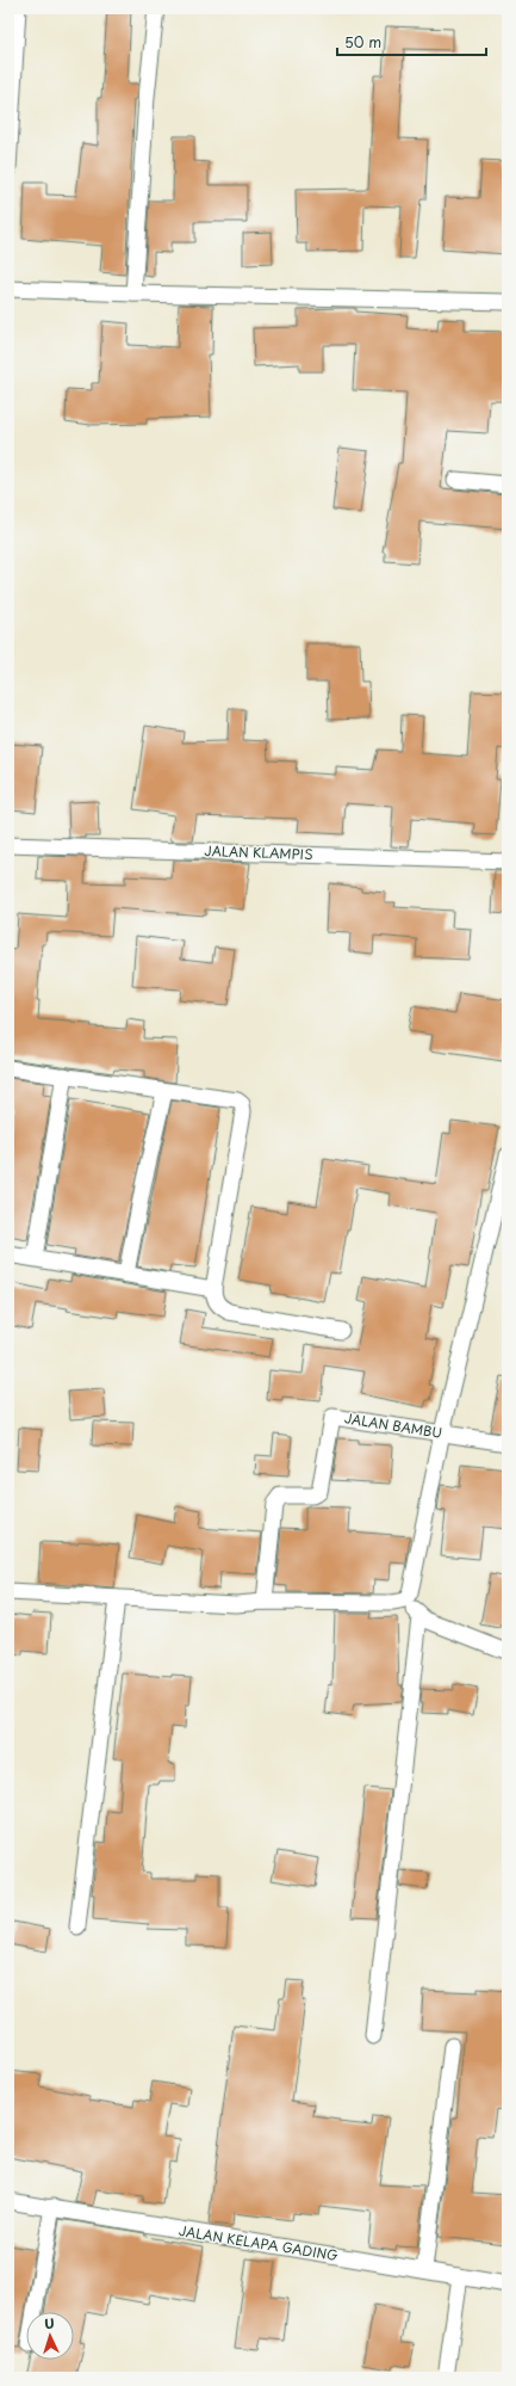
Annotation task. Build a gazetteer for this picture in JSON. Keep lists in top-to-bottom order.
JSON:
{
  "streets": {
    "street": ["JALAN KLAMPIS", "JALAN BAMBU", "JALAN KELAPA GADING"]
  },
  "scale_bar": "50 m",
  "north": "top"
}
